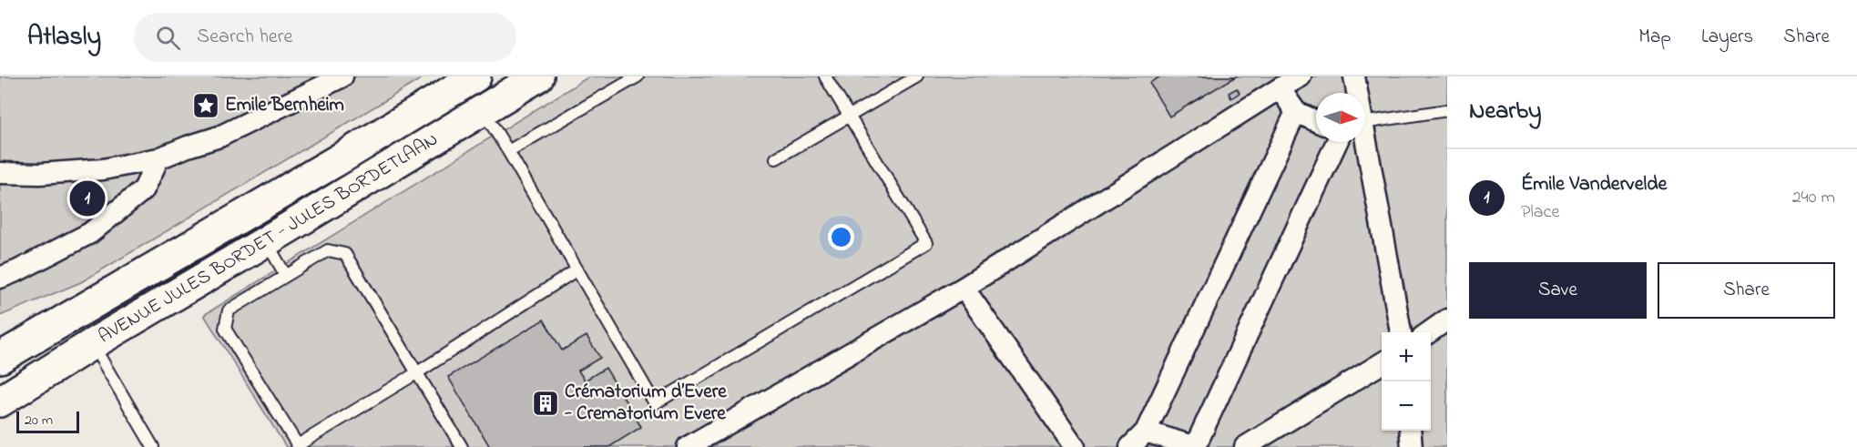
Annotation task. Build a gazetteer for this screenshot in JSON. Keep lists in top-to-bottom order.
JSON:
{
  "streets": {
    "main road": ["AVENUE JULES BORDET - JULES BORDETLAAN"]
  },
  "places": {
    "place": ["Emile Bernheim"],
    "building": ["Crématorium d’Evere - Crematorium Evere"]
  },
  "scale_bar": "20 m",
  "north": "right",
  "page": {
    "header": "Atlasly",
    "search": "Search here",
    "nav": ["Map", "Layers", "Share"],
    "heading": "Nearby",
    "list": [
      {
        "mark": "1",
        "name": "Émile Vandervelde",
        "note": "Place",
        "value": "240 m"
      }
    ],
    "pins": "1",
    "buttons": ["Save", "Share"],
    "map_buttons": ["+", "−"],
    "scale": "20 m"
  }
}
